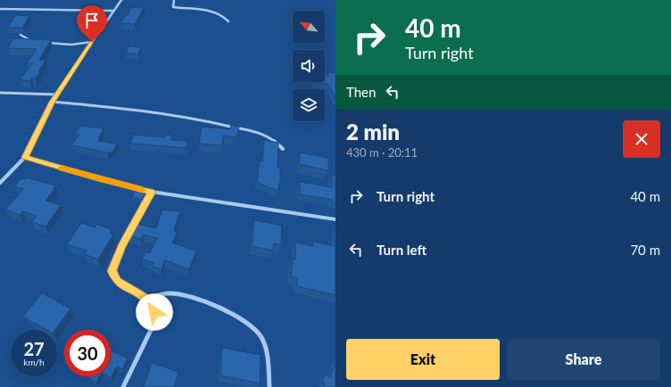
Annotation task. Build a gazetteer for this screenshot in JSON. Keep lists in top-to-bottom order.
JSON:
{
  "north": "top left",
  "page": {
    "turn": ["40 m", "Turn right"],
    "then": "Then",
    "heading": ["2 min", "430 m · 20:11"],
    "list": [
      {
        "name": "Turn right",
        "value": "40 m"
      },
      {
        "name": "Turn left",
        "value": "70 m"
      }
    ],
    "speed": "27 km/h",
    "limit": "30",
    "buttons": ["Exit", "Share"]
  }
}
